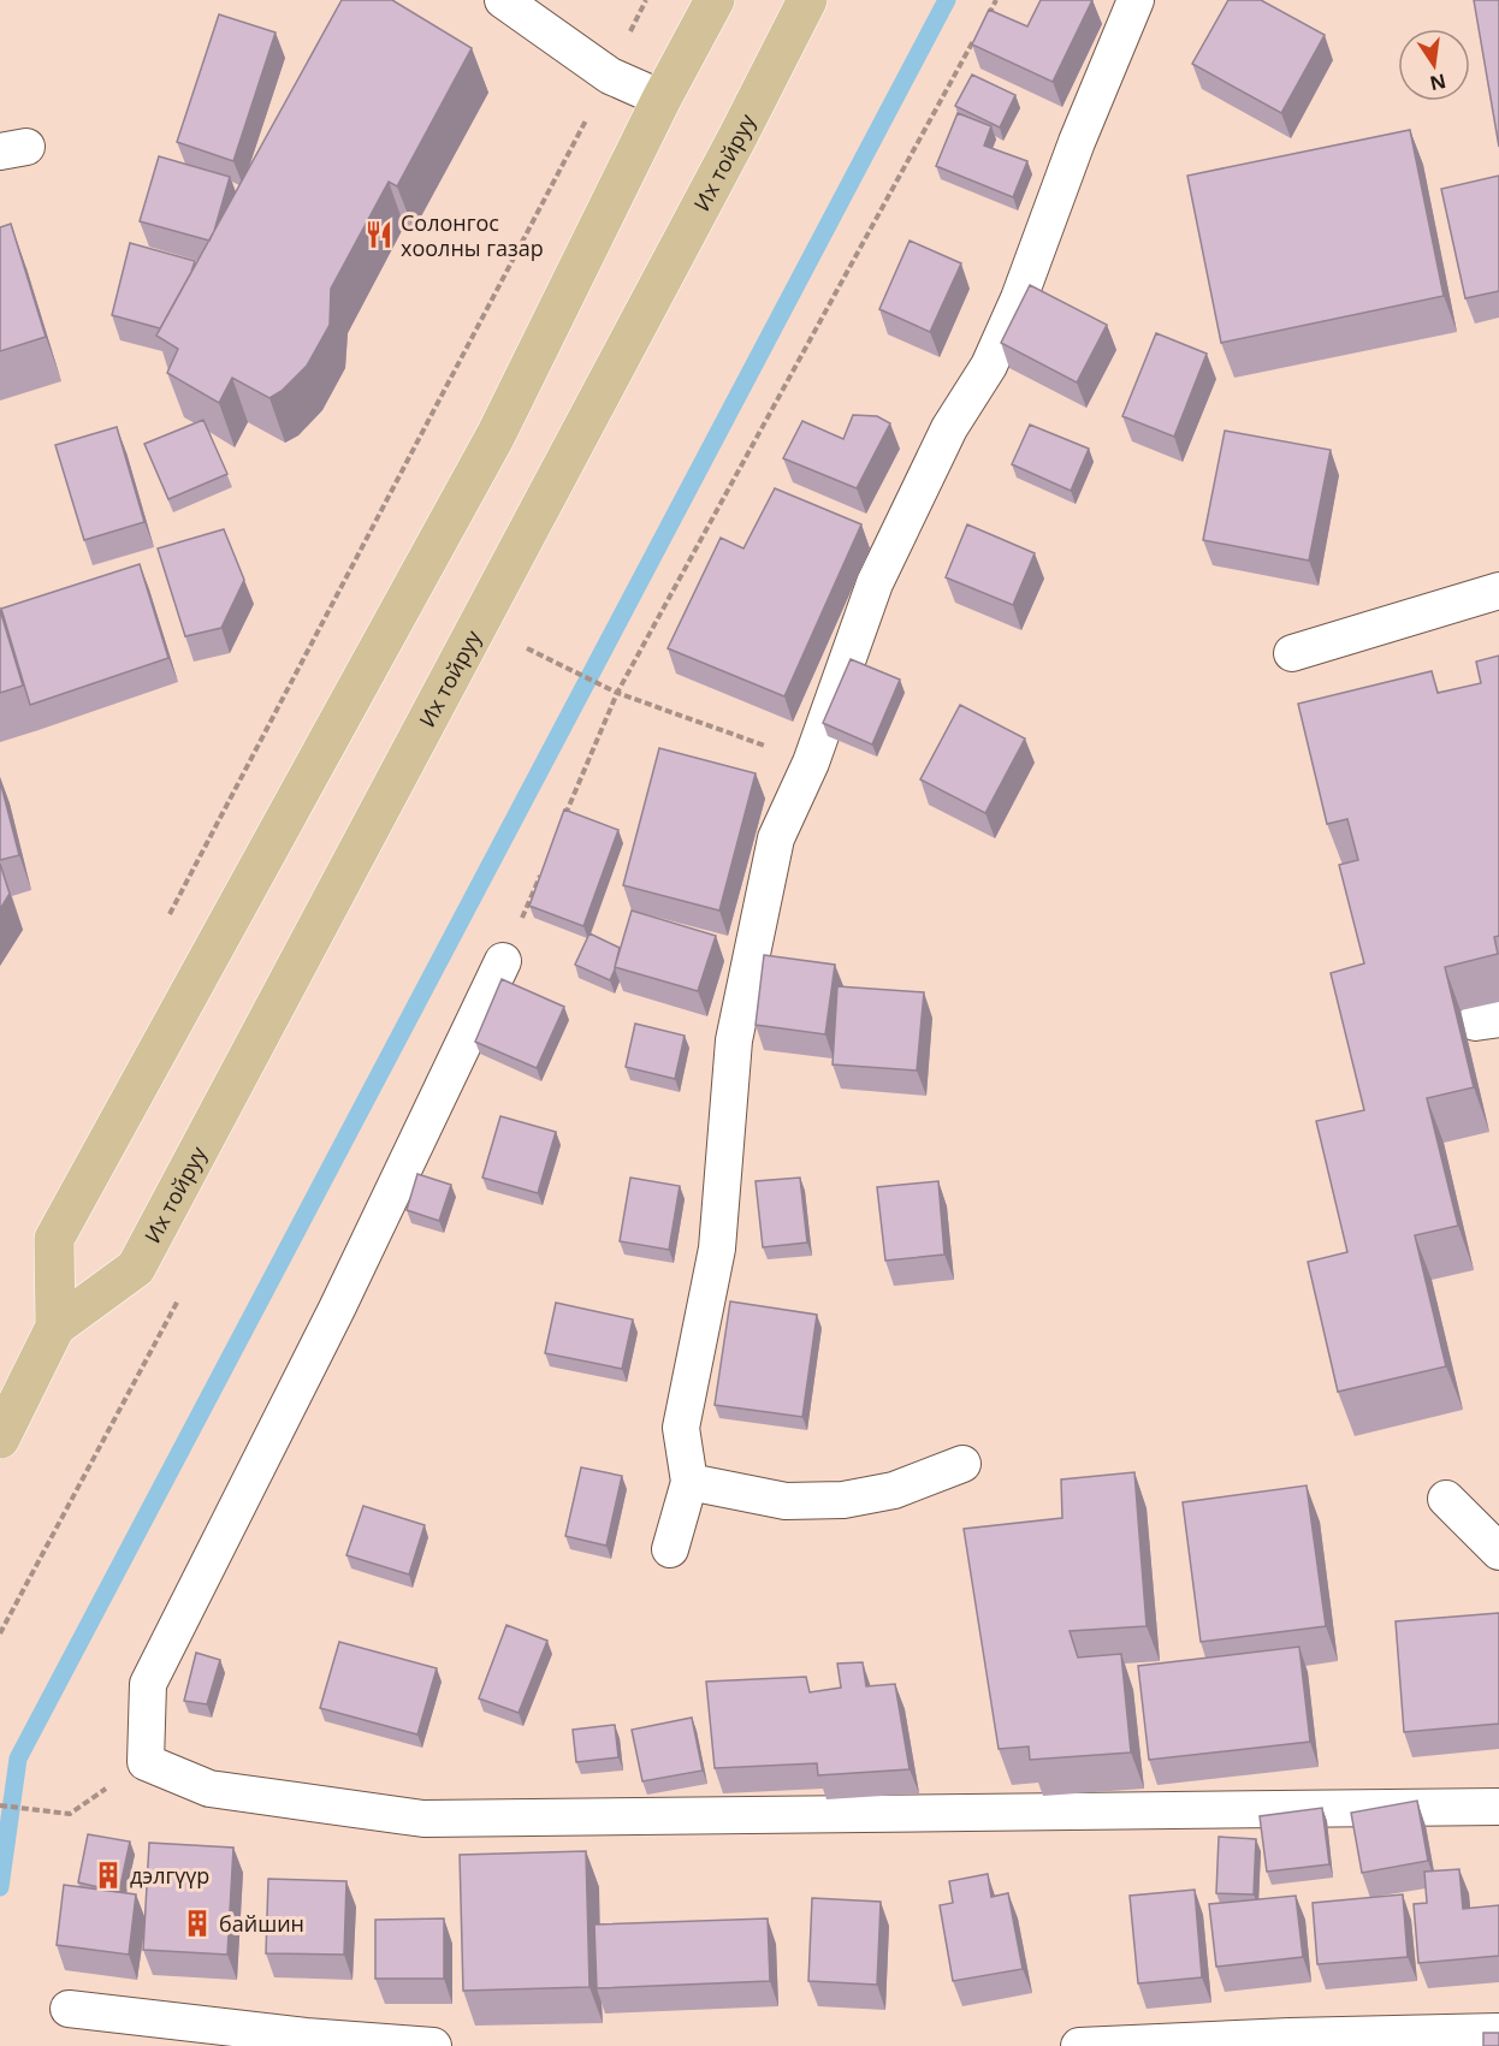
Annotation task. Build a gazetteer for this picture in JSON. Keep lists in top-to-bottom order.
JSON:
{
  "streets": {
    "main road": ["Их тойруу"]
  },
  "places": {
    "restaurant": ["Солонгос хоолны газар"],
    "building": ["дэлгүүр", "байшин"]
  },
  "north": "bottom"
}
